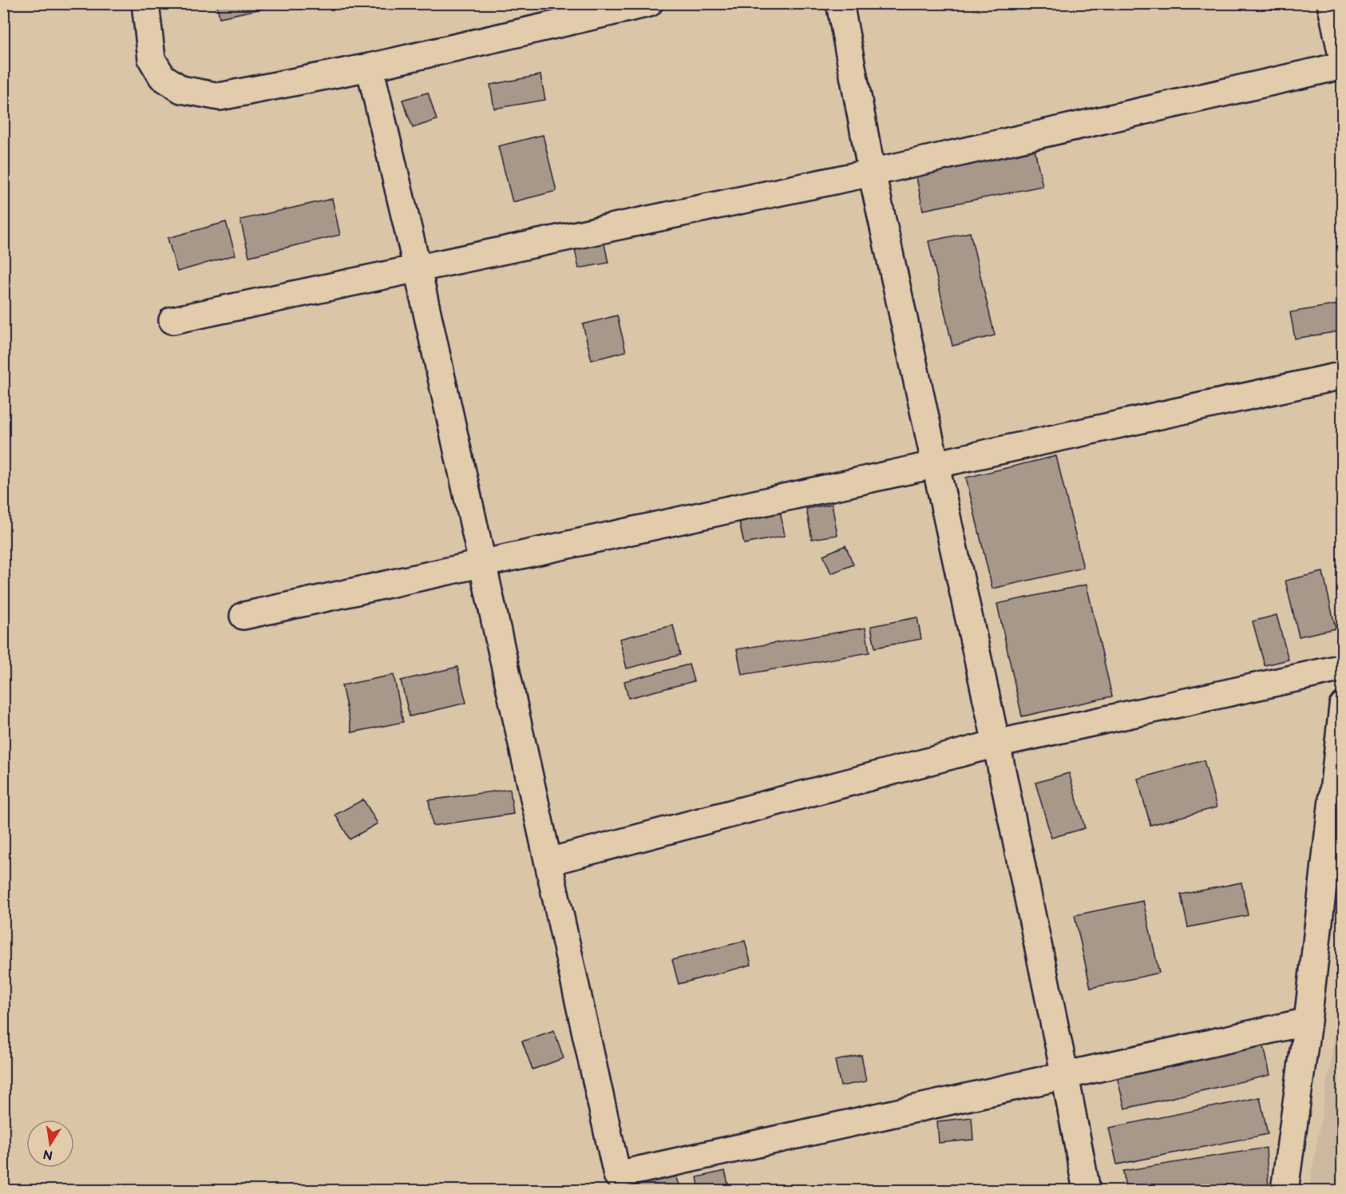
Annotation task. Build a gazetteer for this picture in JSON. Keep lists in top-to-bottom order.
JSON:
{
  "north": "bottom"
}
